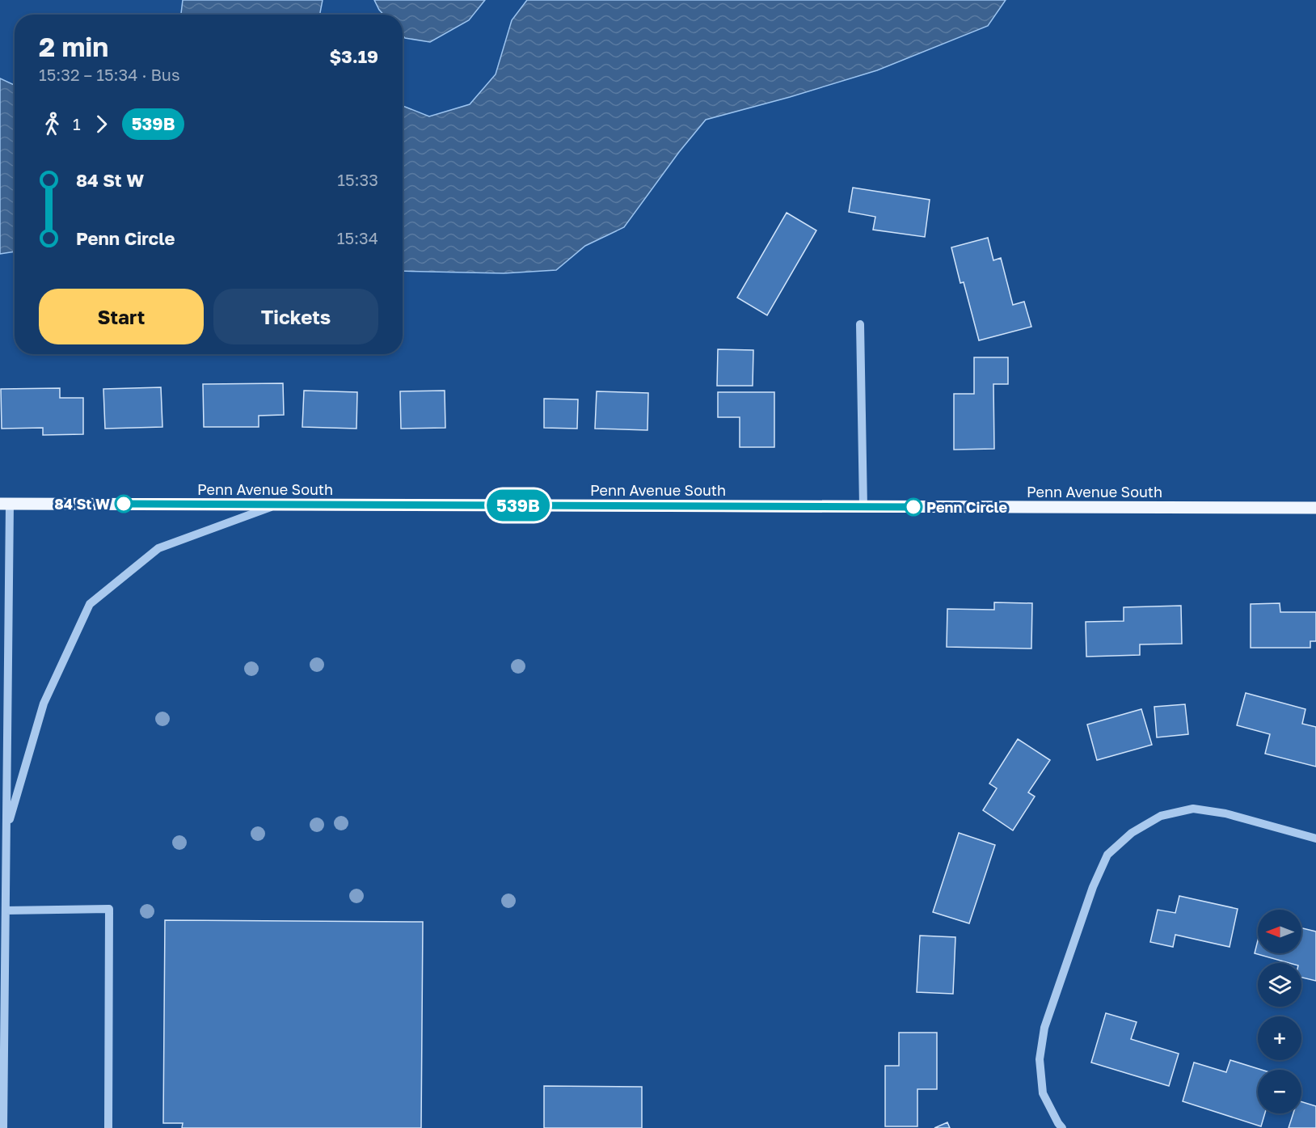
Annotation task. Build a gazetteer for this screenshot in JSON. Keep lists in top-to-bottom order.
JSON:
{
  "streets": {
    "main road": ["Penn Avenue South"]
  },
  "places": ["84 St W", "Penn Circle"],
  "lines": ["bus line 539B"],
  "north": "left",
  "page": {
    "on_map": "539B",
    "heading": ["2 min", "15:32 – 15:34 · Bus", "$3.19"],
    "legs": ["1", "539B"],
    "list": [
      {
        "name": "84 St W",
        "value": "15:33"
      },
      {
        "name": "Penn Circle",
        "value": "15:34"
      }
    ],
    "buttons": ["Start", "Tickets"],
    "map_buttons": ["+", "−"]
  }
}
